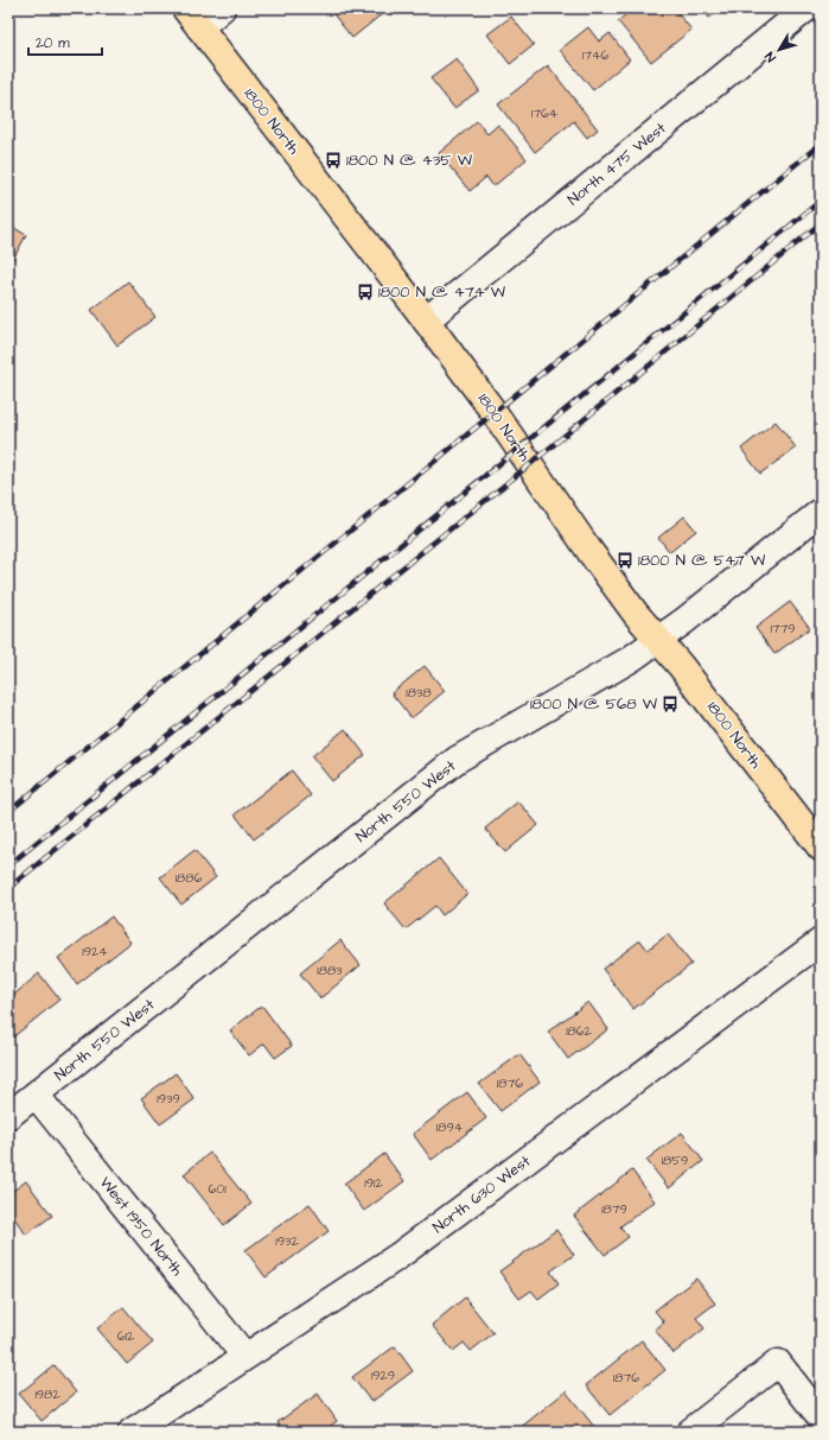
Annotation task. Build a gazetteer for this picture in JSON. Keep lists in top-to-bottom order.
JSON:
{
  "streets": {
    "main road": ["1800 North"],
    "street": [
      "North 475 West",
      "North 550 West",
      "North 630 West",
      "West 1950 North"
    ]
  },
  "crossings": [
    ["1800 North", "North 475 West"],
    ["1800 North", "North 550 West"],
    ["North 550 West", "West 1950 North"],
    ["North 630 West", "West 1950 North"]
  ],
  "places": {
    "bus stop": [
      "1800 N @ 435 W",
      "1800 N @ 474 W",
      "1800 N @ 547 W",
      "1800 N @ 568 W"
    ]
  },
  "house_numbers": [
    "1746",
    "1764",
    "1779",
    "1838",
    "1886",
    "1924",
    "1883",
    "1862",
    "1876",
    "1939",
    "1894",
    "1859",
    "1912",
    "601",
    "1879",
    "1932",
    "612",
    "1929",
    "1876",
    "1982"
  ],
  "scale_bar": "20 m",
  "north": "bottom left"
}
